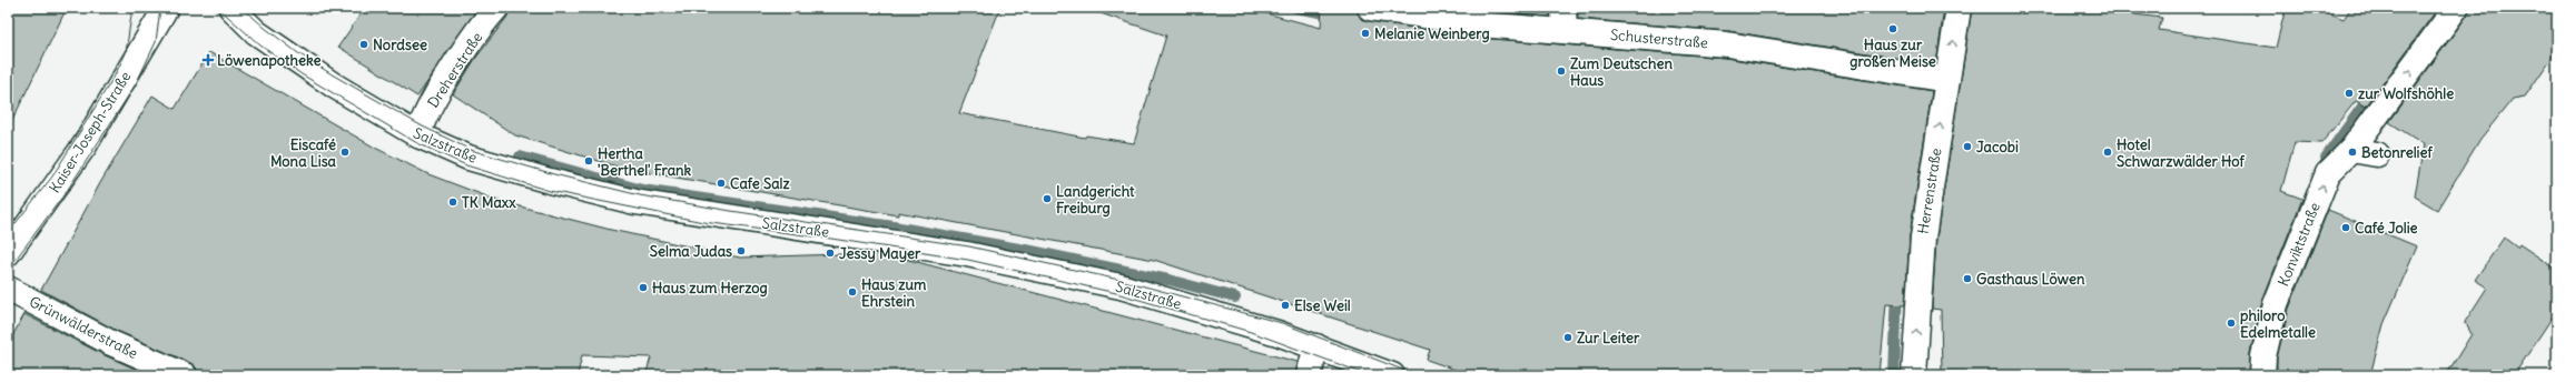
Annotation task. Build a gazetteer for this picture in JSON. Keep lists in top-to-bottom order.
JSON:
{
  "streets": {
    "street": [
      "Schusterstraße",
      "Dreherstraße",
      "Kaiser-Joseph-Straße",
      "Salzstraße",
      "Herrenstraße",
      "Konviktstraße",
      "Grünwälderstraße"
    ]
  },
  "crossings": [
    ["Schusterstraße", "Herrenstraße"],
    ["Dreherstraße", "Salzstraße"]
  ],
  "one_way": ["Herrenstraße", "Konviktstraße"],
  "places": {
    "other": [
      "Haus zur großen Meise",
      "Melanie Weinberg",
      "Nordsee",
      "Zum Deutschen Haus",
      "zur Wolfshöhle",
      "Jacobi",
      "Eiscafé Mona Lisa",
      "Hotel Schwarzwälder Hof",
      "Betonrelief",
      "Hertha 'Berthel' Frank",
      "Cafe Salz",
      "Landgericht Freiburg",
      "TK Maxx",
      "Café Jolie",
      "Selma Judas",
      "Jessy Mayer",
      "Gasthaus Löwen",
      "Haus zum Herzog",
      "Haus zum Ehrstein",
      "Else Weil",
      "philoro Edelmetalle",
      "Zur Leiter"
    ],
    "health": ["Löwenapotheke"]
  }
}
